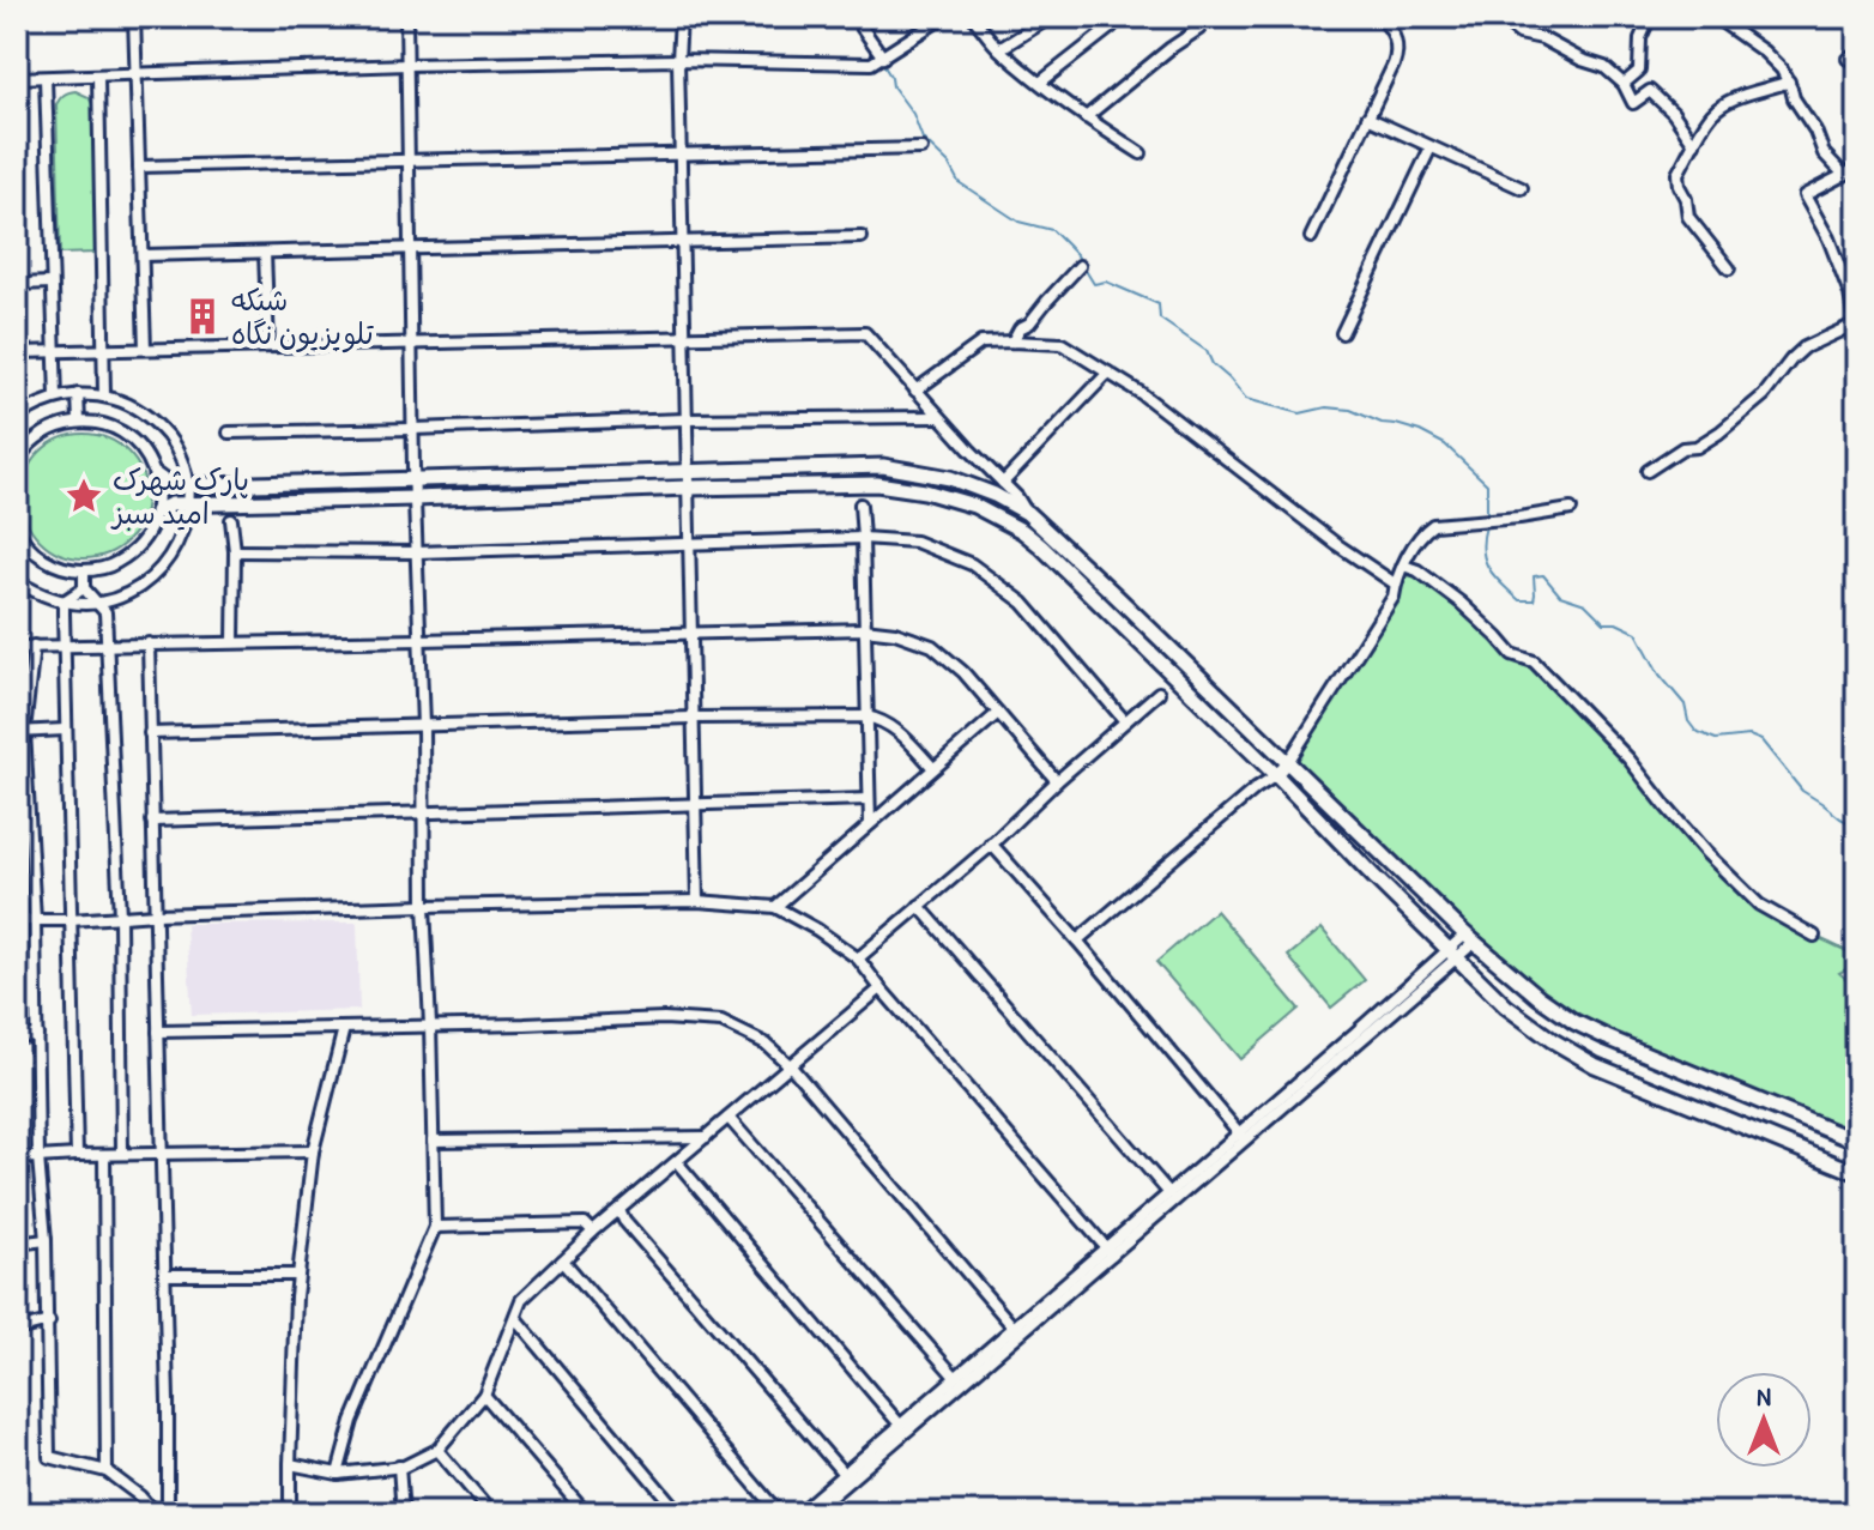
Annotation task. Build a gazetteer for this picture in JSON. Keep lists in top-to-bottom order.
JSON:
{
  "places": {
    "building": ["شبکه تلویزیون نگاه"],
    "place": ["پارک شهرک امید سبز"]
  },
  "north": "top"
}
